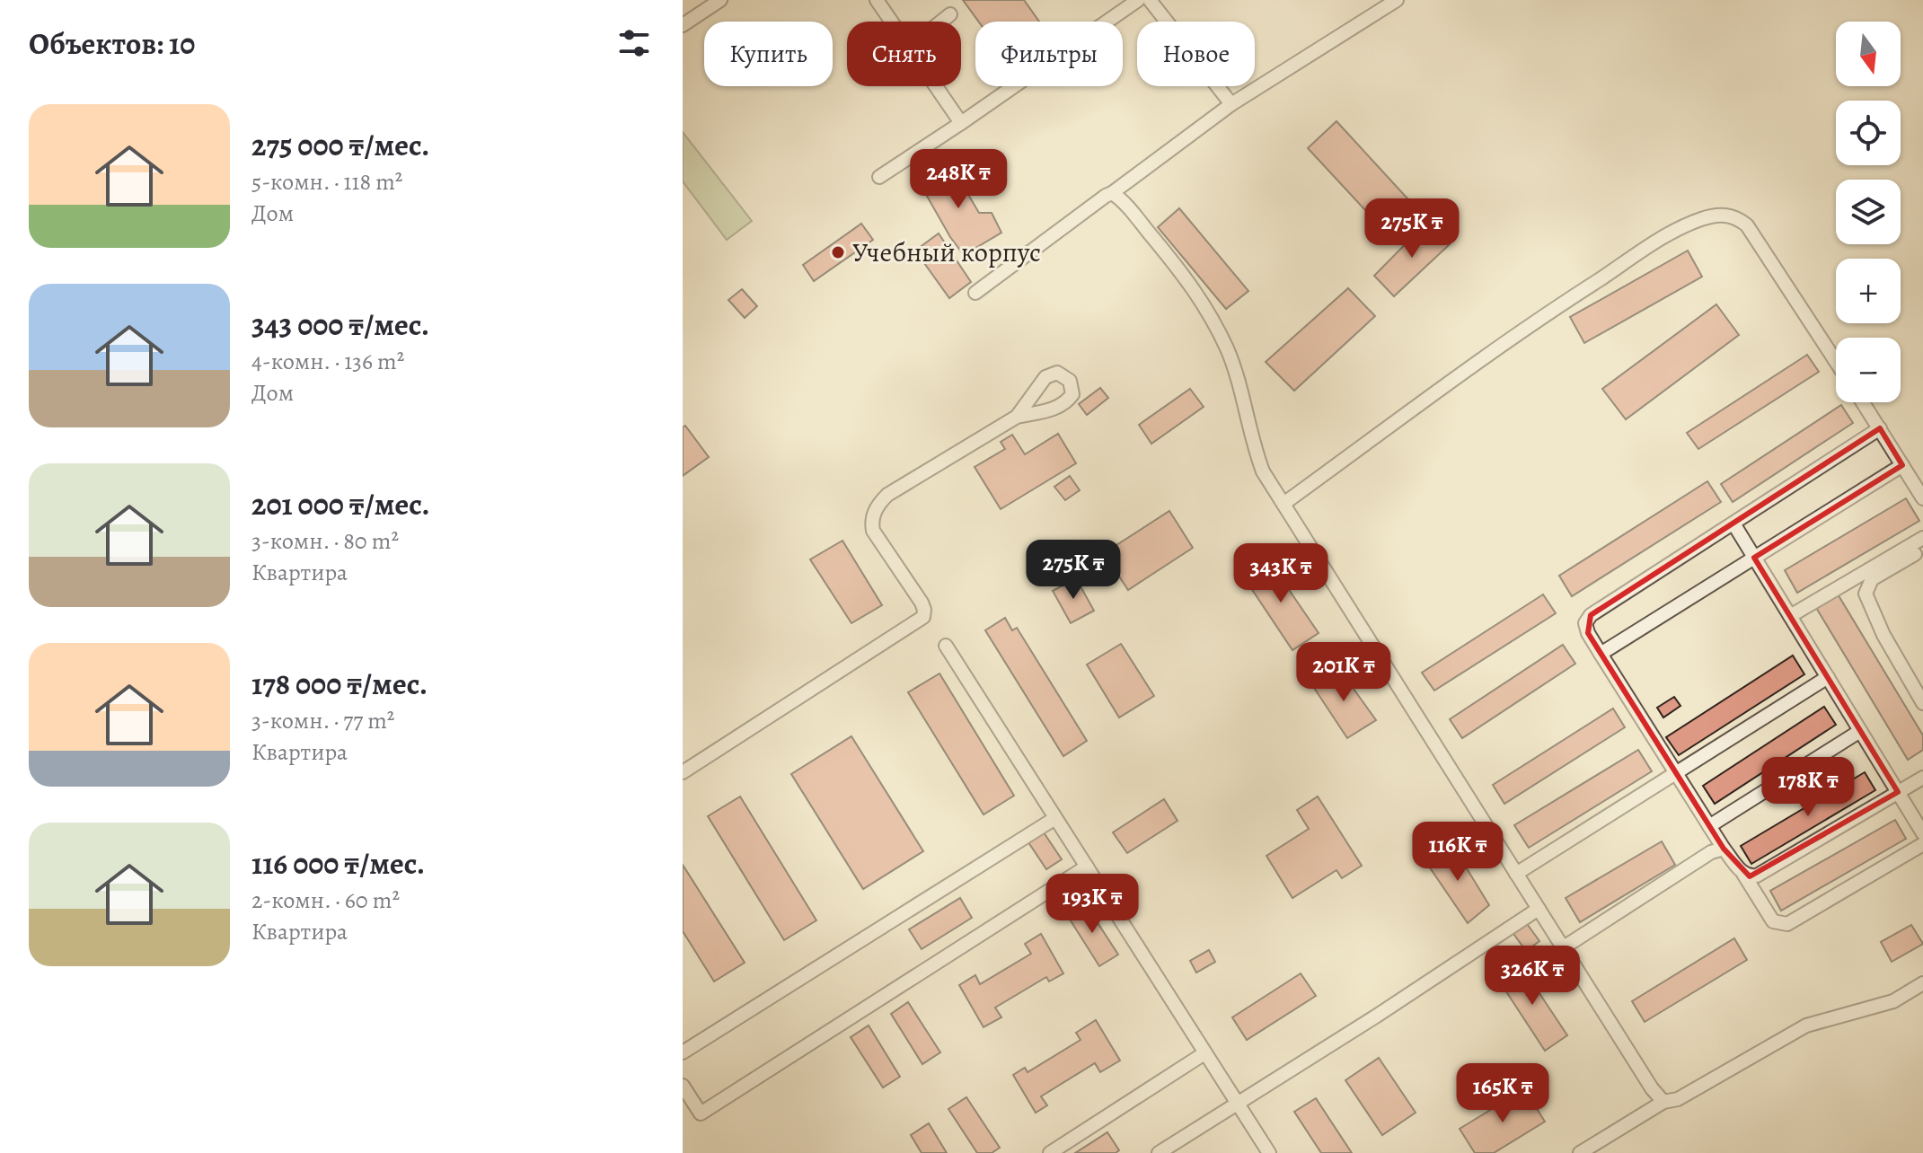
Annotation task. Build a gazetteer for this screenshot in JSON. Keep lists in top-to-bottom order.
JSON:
{
  "places": ["Учебный корпус"],
  "north": "bottom",
  "page": {
    "heading": "Объектов: 10",
    "map_buttons": ["+", "−"],
    "chip": [
      "Купить",
      "Снять",
      "Фильтры",
      "Новое"
    ],
    "list": [
      {
        "name": "275 000 ₸/мес.",
        "note": "5-комн. · 118 m² · Дом"
      },
      {
        "name": "343 000 ₸/мес.",
        "note": "4-комн. · 136 m² · Дом"
      },
      {
        "name": "201 000 ₸/мес.",
        "note": "3-комн. · 80 m² · Квартира"
      },
      {
        "name": "178 000 ₸/мес.",
        "note": "3-комн. · 77 m² · Квартира"
      },
      {
        "name": "116 000 ₸/мес.",
        "note": "2-комн. · 60 m² · Квартира"
      }
    ],
    "price": [
      "248K ₸",
      "275K ₸",
      "275K ₸",
      "343K ₸",
      "201K ₸",
      "178K ₸",
      "116K ₸",
      "193K ₸",
      "326K ₸",
      "165K ₸"
    ]
  }
}
